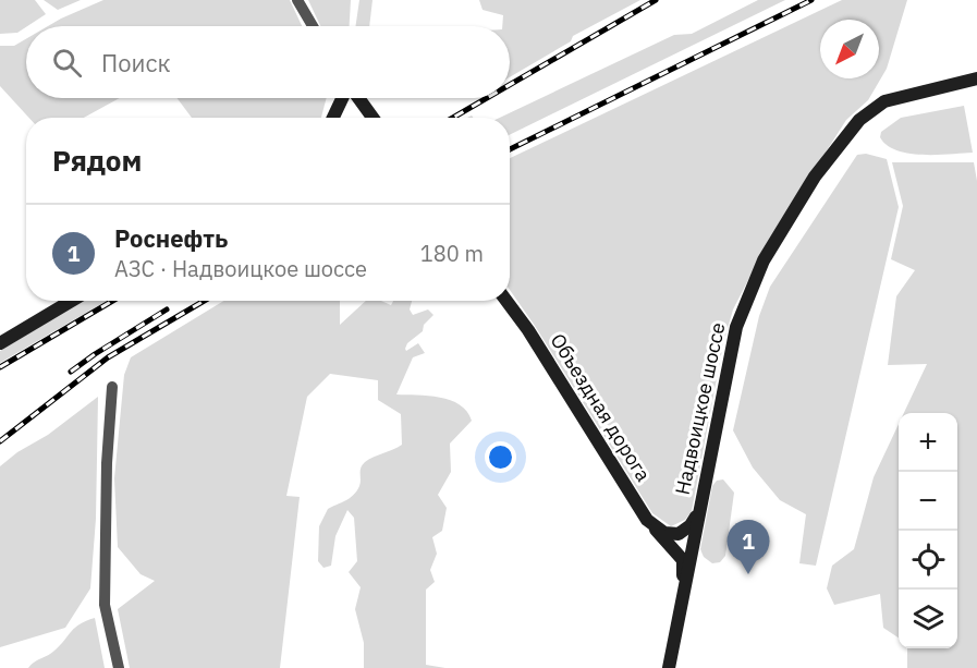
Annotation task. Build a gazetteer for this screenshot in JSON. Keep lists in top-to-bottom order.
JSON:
{
  "streets": {
    "main road": ["Объездная дорога", "Надвоицкое шоссе"]
  },
  "crossings": [
    ["Объездная дорога", "Надвоицкое шоссе"]
  ],
  "north": "bottom left",
  "page": {
    "search": "Поиск",
    "heading": "Рядом",
    "list": [
      {
        "mark": "1",
        "name": "Роснефть",
        "note": "АЗС · Надвоицкое шоссе",
        "value": "180 m"
      }
    ],
    "map_buttons": ["+", "−"],
    "pins": "1"
  }
}
